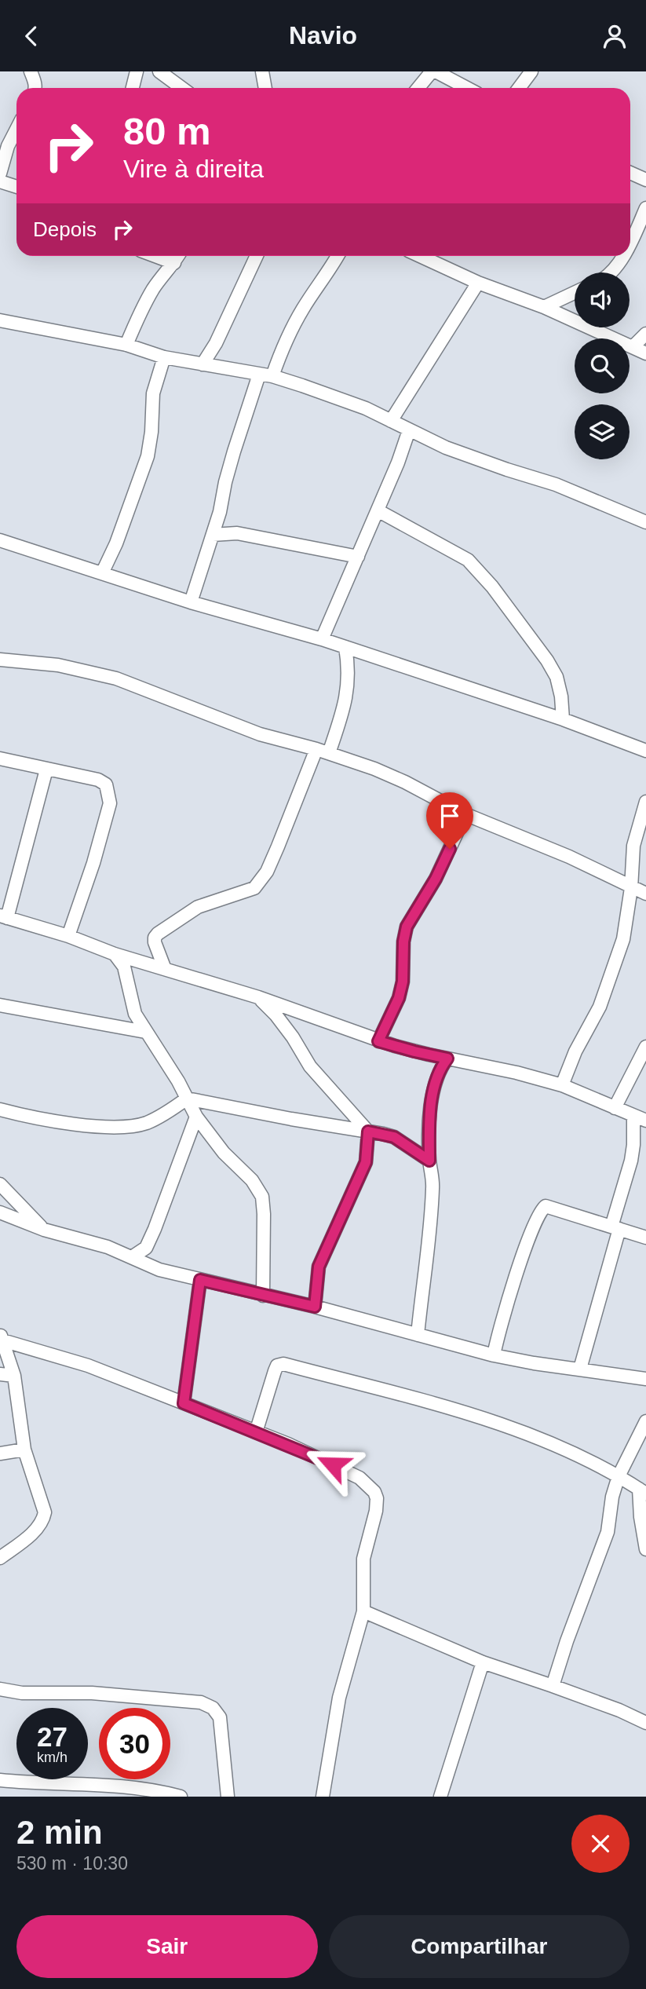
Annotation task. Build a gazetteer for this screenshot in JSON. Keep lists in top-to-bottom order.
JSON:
{
  "page": {
    "header": "Navio",
    "turn": ["80 m", "Vire à direita"],
    "then": "Depois",
    "speed": "27 km/h",
    "limit": "30",
    "heading": ["2 min", "530 m · 10:30"],
    "buttons": ["Sair", "Compartilhar"]
  }
}
